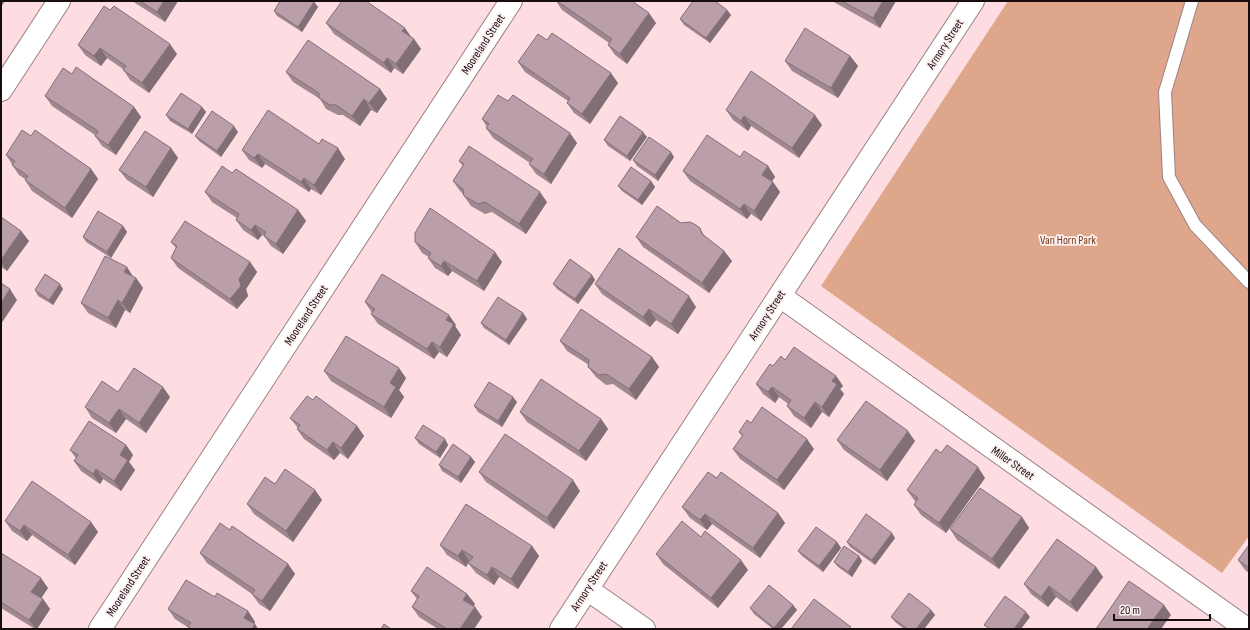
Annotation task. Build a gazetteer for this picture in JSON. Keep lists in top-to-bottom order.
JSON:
{
  "streets": {
    "street": ["Mooreland Street", "Armory Street", "Miller Street"]
  },
  "crossings": [
    ["Armory Street", "Miller Street"]
  ],
  "parks": ["Van Horn Park"],
  "scale_bar": "20 m"
}
